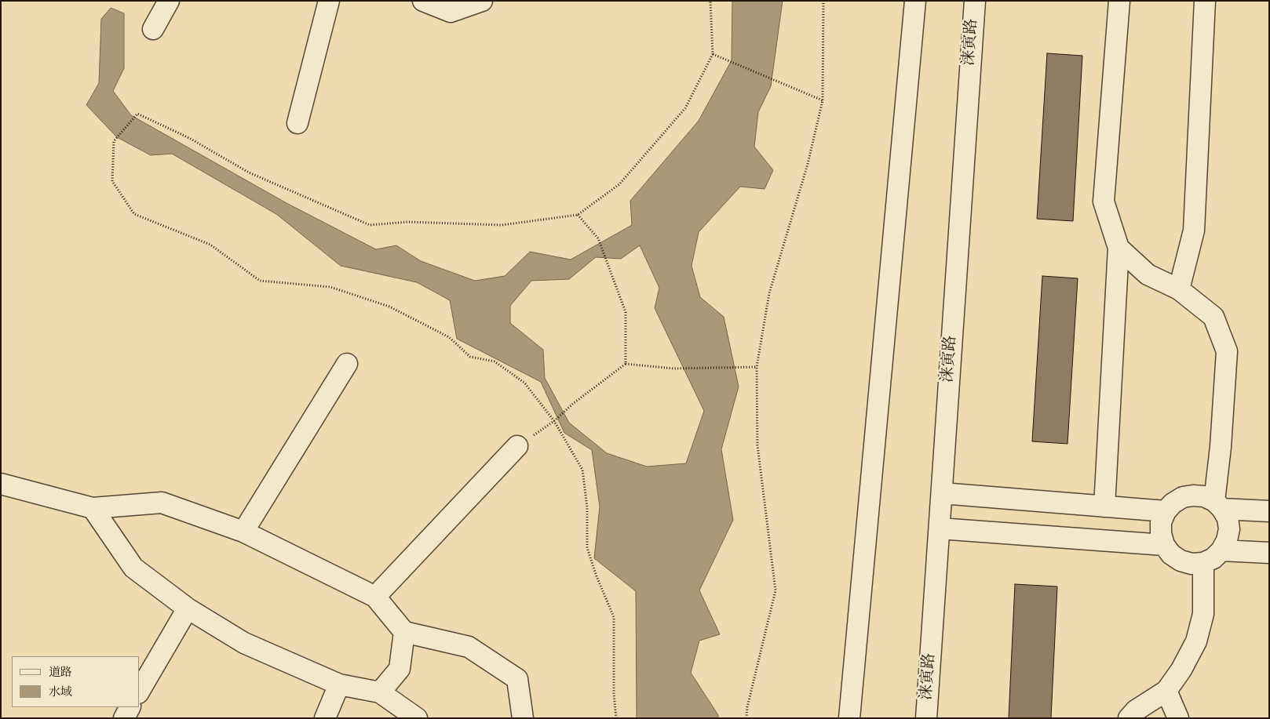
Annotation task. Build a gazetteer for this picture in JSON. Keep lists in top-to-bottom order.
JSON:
{
  "streets": {
    "street": ["涞寅路"]
  },
  "legend": ["道路", "水域"]
}
